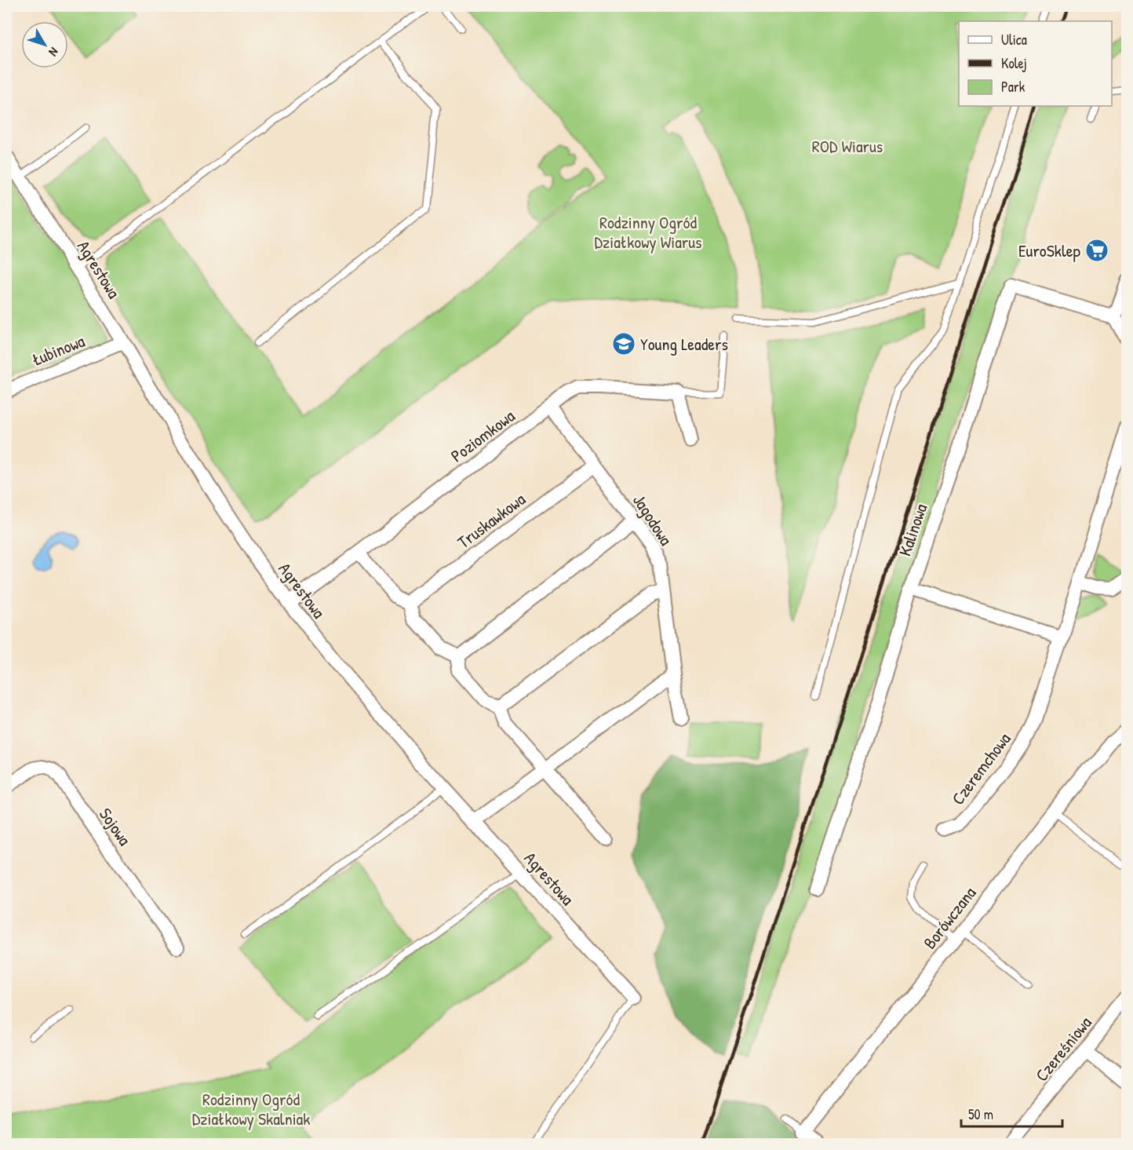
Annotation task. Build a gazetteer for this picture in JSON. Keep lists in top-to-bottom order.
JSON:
{
  "streets": {
    "street": [
      "Agrestowa",
      "Łubinowa",
      "Poziomkowa",
      "Jagodowa",
      "Truskawkowa",
      "Kalinowa",
      "Czeremchowa",
      "Sojowa",
      "Borówczana",
      "Czereśniowa"
    ]
  },
  "crossings": [
    ["Agrestowa", "Łubinowa"],
    ["Agrestowa", "Poziomkowa"],
    ["Poziomkowa", "Jagodowa"],
    ["Jagodowa", "Truskawkowa"]
  ],
  "parks": ["ROD Wiarus", "Rodzinny Ogród Działkowy Wiarus", "Rodzinny Ogród Działkowy Skalniak"],
  "places": {
    "supermarket": ["EuroSklep"],
    "school or university": ["Young Leaders"]
  },
  "legend": ["Ulica", "Kolej", "Park"],
  "scale_bar": "50 m",
  "north": "bottom right"
}
